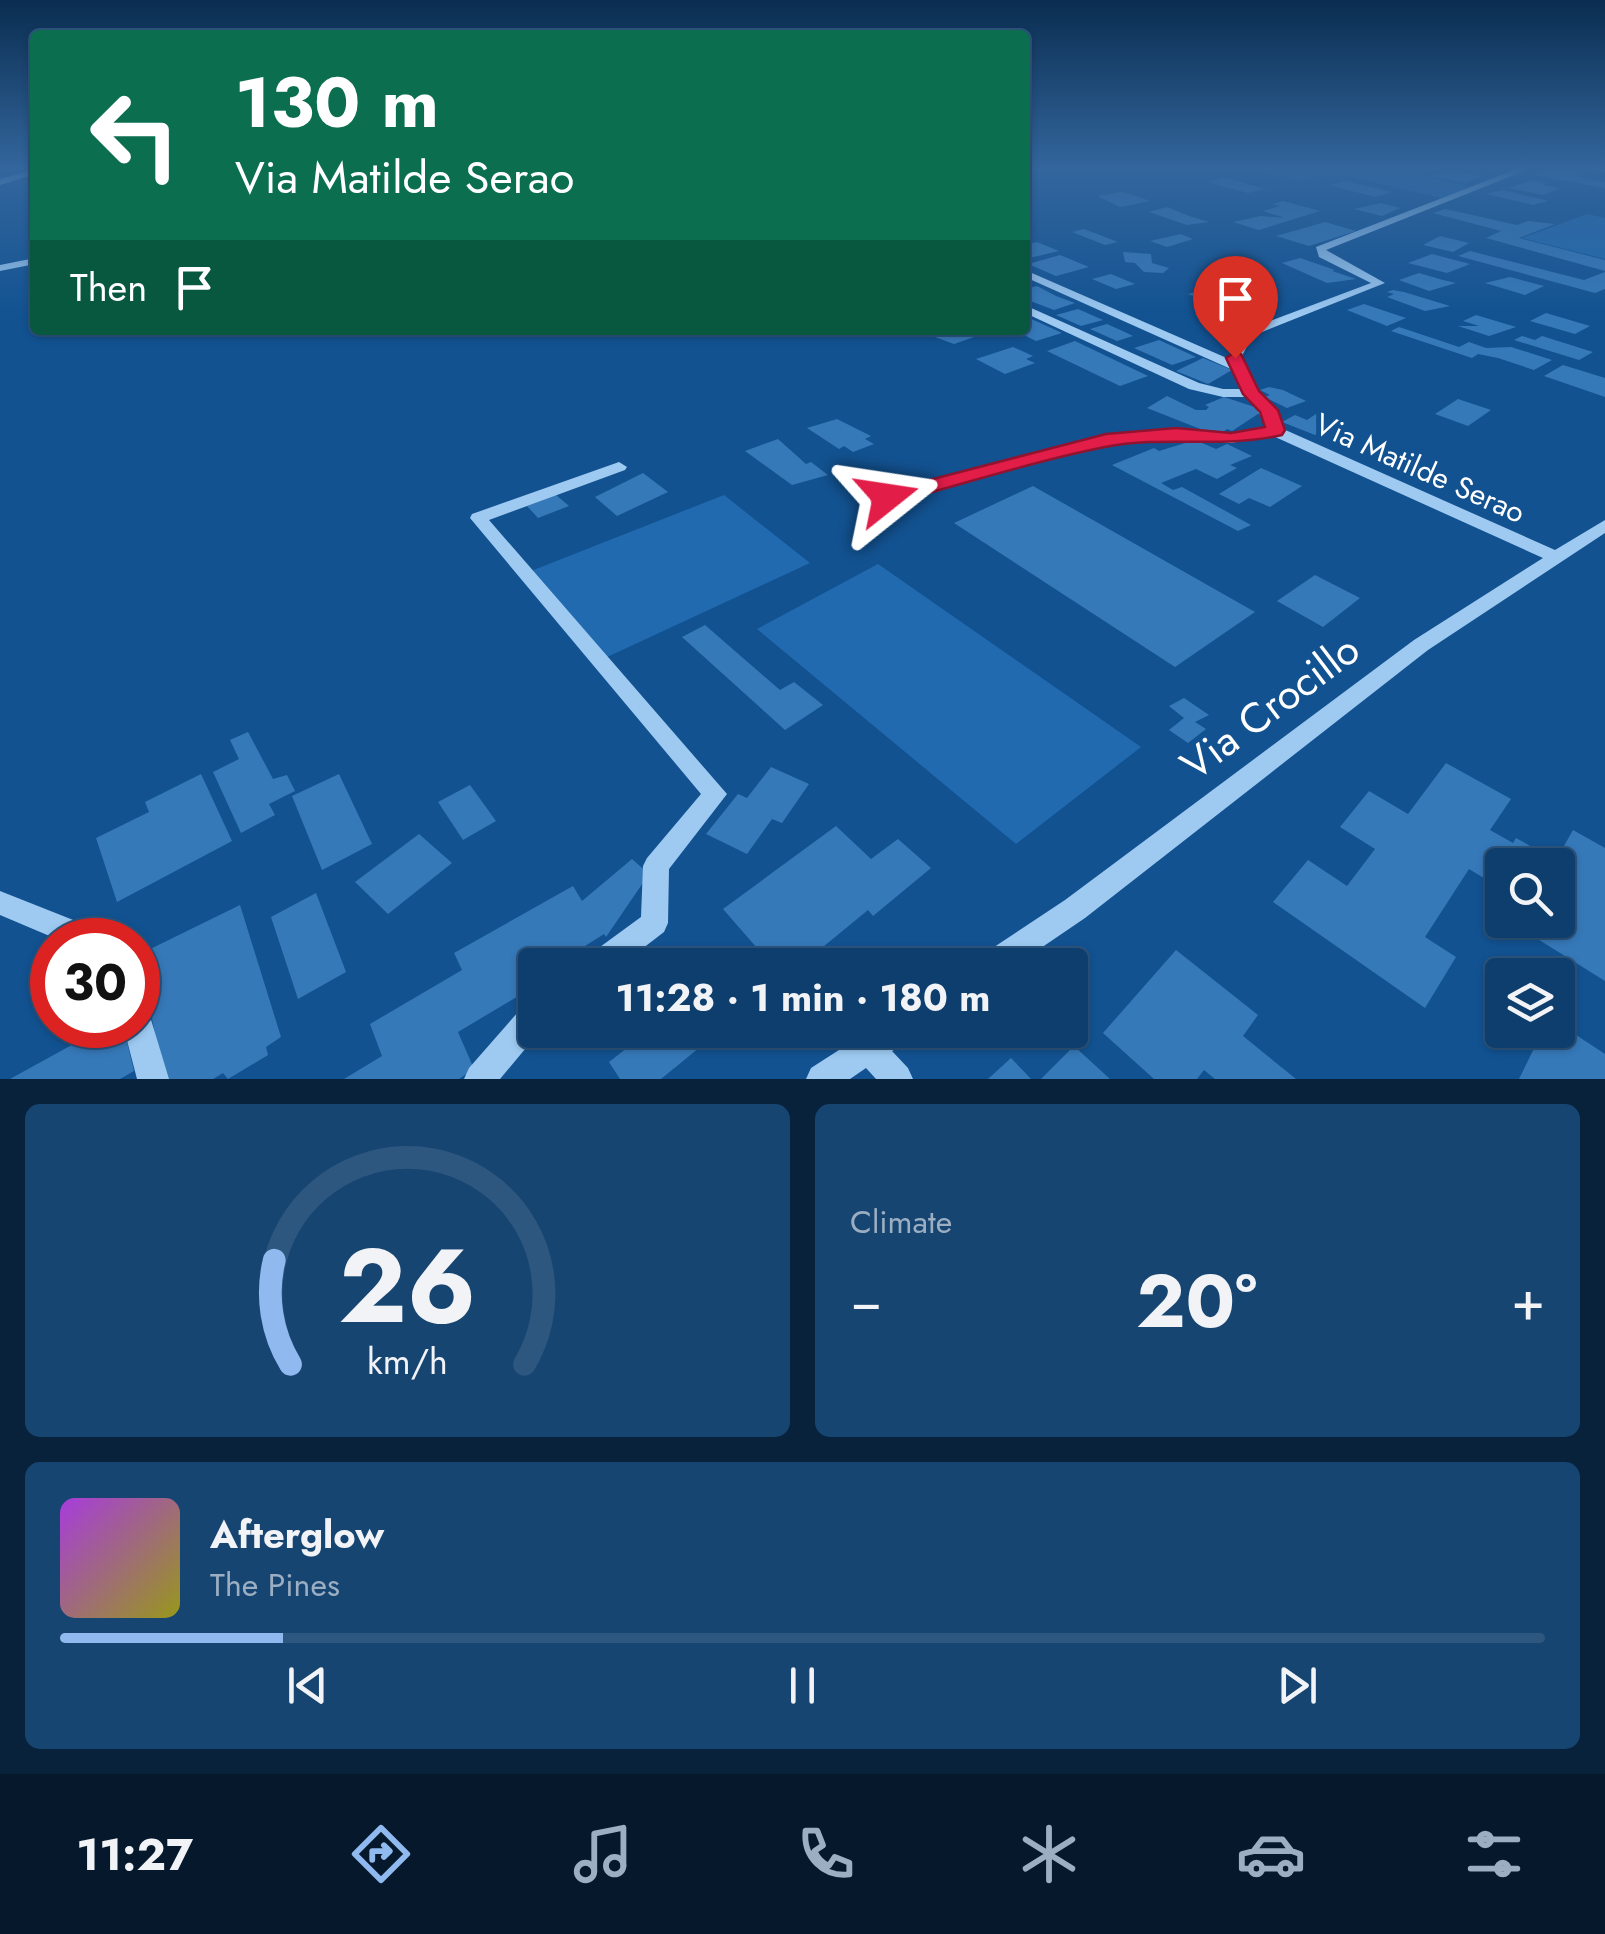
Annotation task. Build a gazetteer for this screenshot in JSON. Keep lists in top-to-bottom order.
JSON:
{
  "streets": {
    "street": ["Via Matilde Serao", "Via Crocillo"]
  },
  "crossings": [
    ["Via Matilde Serao", "Via Crocillo"]
  ],
  "page": {
    "turn": ["130 m", "Via Matilde Serao"],
    "then": "Then",
    "limit": "30",
    "trip": "11:28 · 1 min · 180 m",
    "tile": "Climate",
    "heat": ["−", "20°", "+"],
    "song": ["Afterglow", "The Pines"],
    "tabs": "11:27",
    "gauge": ["26", "km/h"]
  }
}
